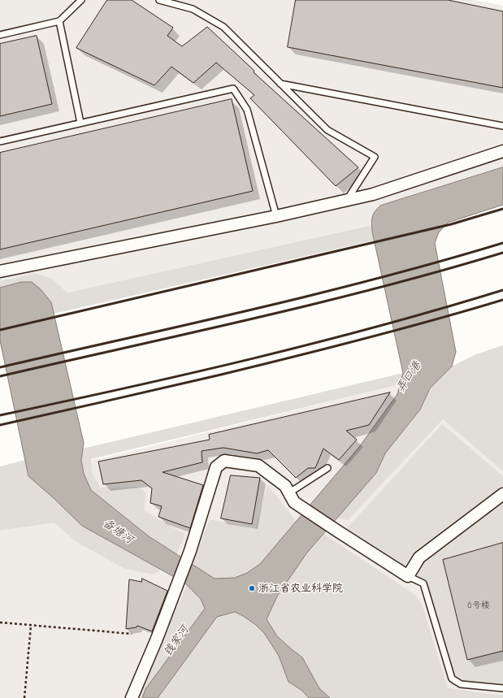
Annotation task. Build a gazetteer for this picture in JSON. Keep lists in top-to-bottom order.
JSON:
{
  "water": ["弄口港", "备塘河", "钱家河"],
  "places": ["浙江省农业科学院"],
  "house_numbers": ["6号楼"]
}
